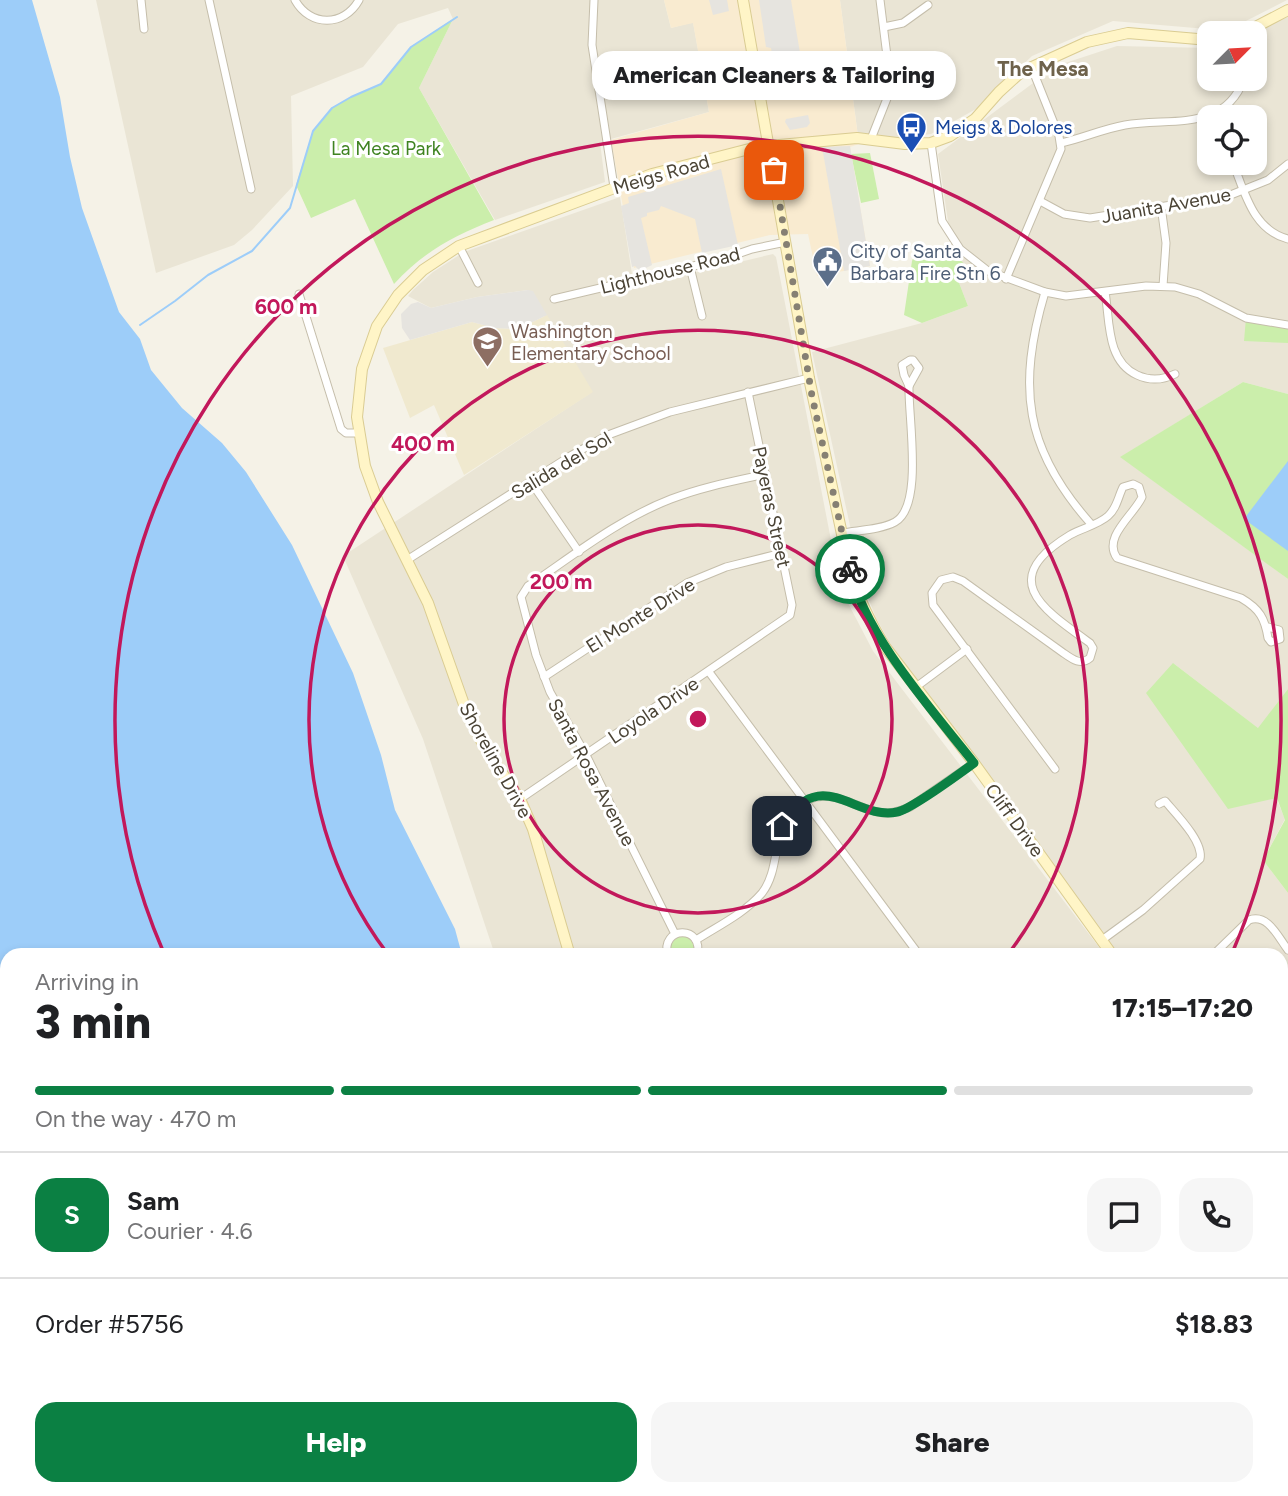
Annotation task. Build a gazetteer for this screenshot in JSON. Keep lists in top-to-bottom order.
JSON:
{
  "streets": {
    "main road": ["Meigs Road", "Shoreline Drive", "Cliff Drive"],
    "street": [
      "Juanita Avenue",
      "Lighthouse Road",
      "Salida del Sol",
      "Payeras Street",
      "El Monte Drive",
      "Loyola Drive",
      "Santa Rosa Avenue"
    ]
  },
  "crossings": [
    ["Meigs Road", "Shoreline Drive"],
    ["Meigs Road", "Cliff Drive"],
    ["Lighthouse Road", "Cliff Drive"],
    ["Salida del Sol", "Payeras Street"],
    ["Salida del Sol", "Shoreline Drive"],
    ["Salida del Sol", "Cliff Drive"],
    ["Payeras Street", "El Monte Drive"],
    ["Payeras Street", "Loyola Drive"],
    ["El Monte Drive", "Santa Rosa Avenue"],
    ["Loyola Drive", "Shoreline Drive"],
    ["Loyola Drive", "Santa Rosa Avenue"]
  ],
  "districts": ["The Mesa"],
  "parks": ["La Mesa Park"],
  "places": {
    "bus stop": ["Meigs & Dolores"],
    "other": ["American Cleaners & Tailoring"],
    "public building": ["City of Santa Barbara Fire Stn 6"],
    "school or university": ["Washington Elementary School"]
  },
  "north": "top right",
  "page": {
    "bubble": "American Cleaners & Tailoring",
    "heading": ["3 min", "Arriving in", "17:15–17:20"],
    "panel": [
      "Sam",
      "Courier · 4.6",
      "Order #5756",
      "$18.83"
    ],
    "bar": "On the way · 470 m",
    "round": "S",
    "buttons": ["Help", "Share"]
  },
  "rings": ["600 m", "400 m", "200 m"]
}
